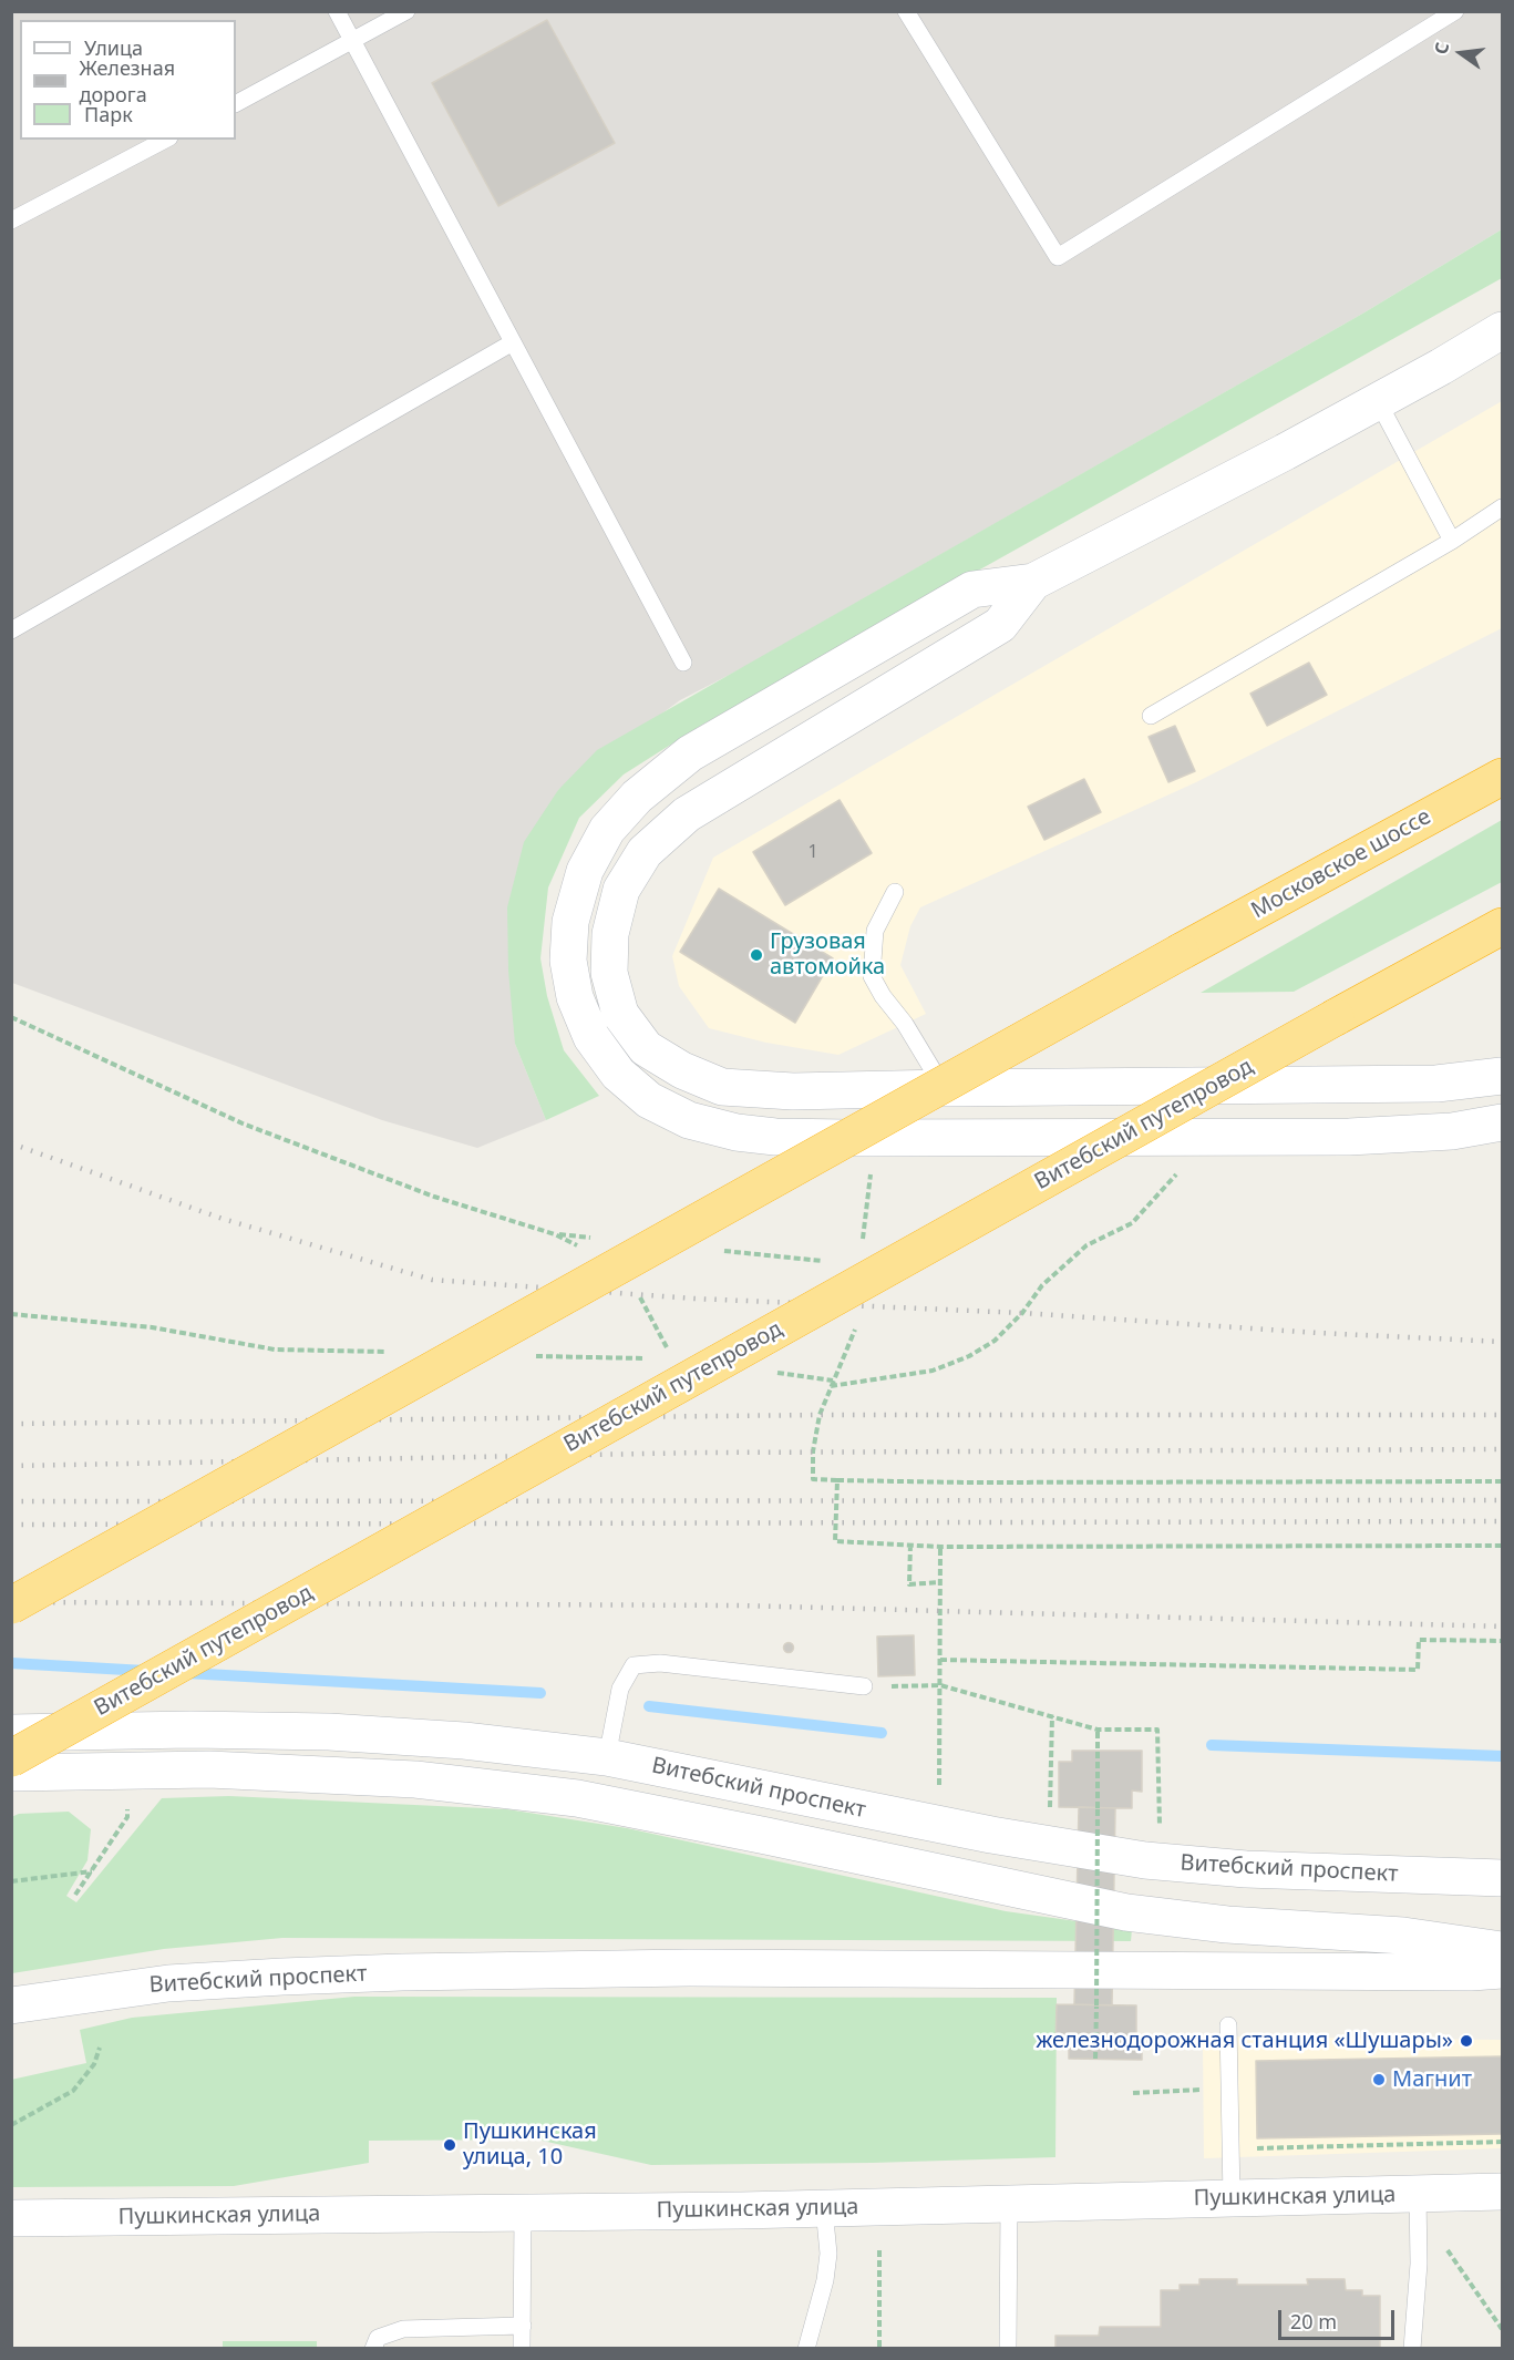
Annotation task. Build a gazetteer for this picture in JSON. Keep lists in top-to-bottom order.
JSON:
{
  "streets": {
    "highway": ["Московское шоссе", "Витебский путепровод"],
    "street": ["Витебский проспект", "Пушкинская улица"]
  },
  "places": [
    "Грузовая автомойка",
    "железнодорожная станция «Шушары»",
    "Магнит",
    "Пушкинская улица, 10"
  ],
  "house_numbers": ["1"],
  "legend": ["Улица", "Железная дорога", "Парк"],
  "scale_bar": "20 m",
  "north": "left"
}
